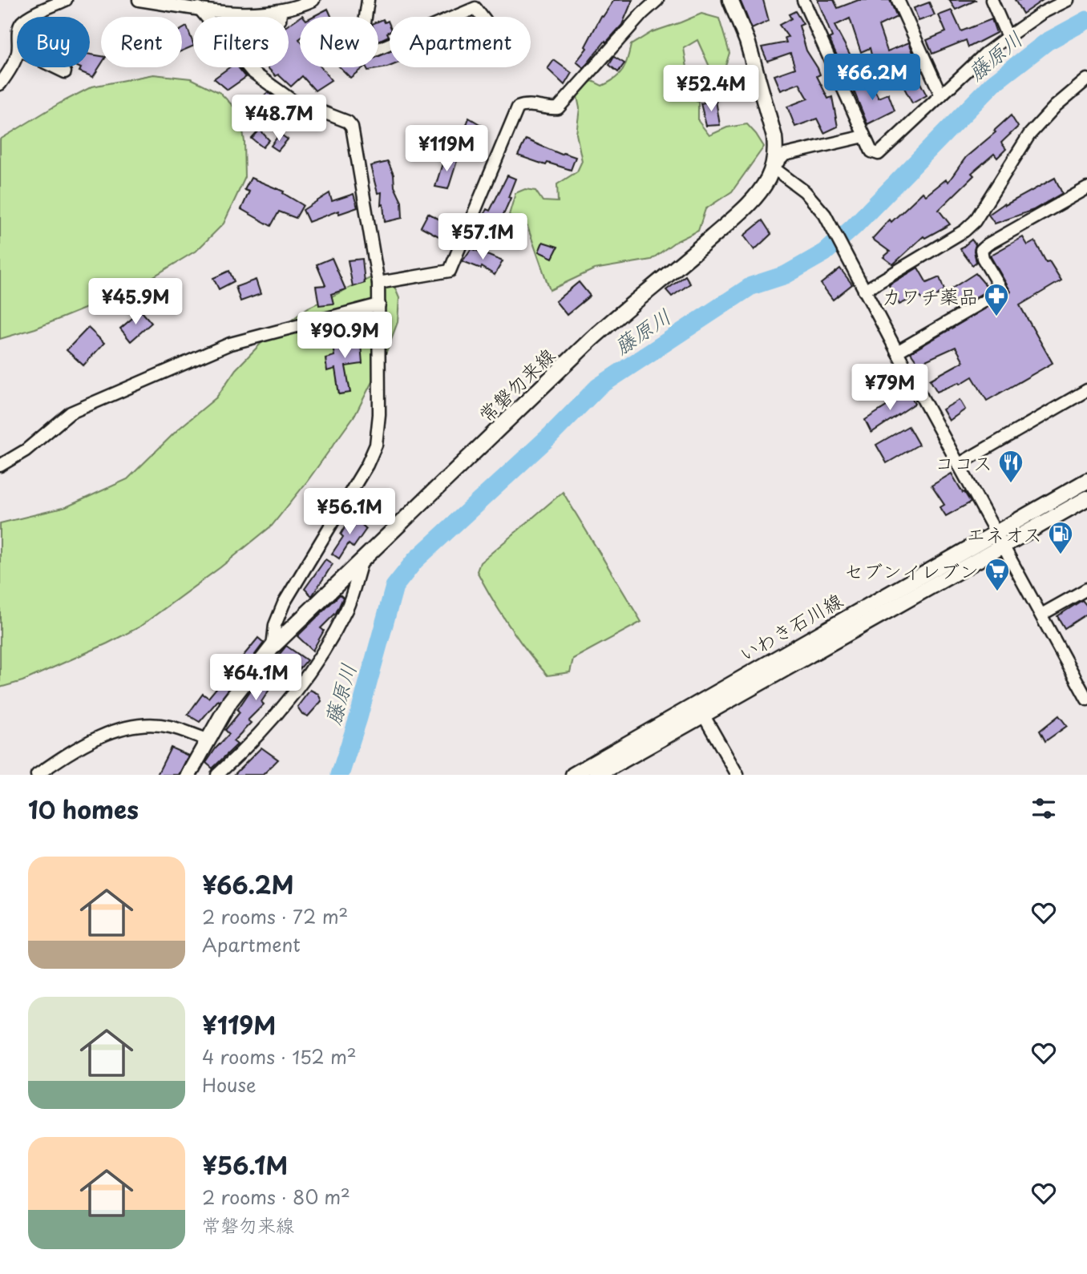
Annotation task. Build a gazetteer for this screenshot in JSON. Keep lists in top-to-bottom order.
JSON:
{
  "streets": {
    "main road": ["常磐勿来線", "いわき石川線"]
  },
  "water": ["藤原川"],
  "places": {
    "pharmacy": ["カワチ薬品"],
    "restaurant": ["ココス"],
    "fuel station": ["エネオス"],
    "supermarket": ["セブンイレブン"]
  },
  "page": {
    "chip": [
      "Buy",
      "Rent",
      "Filters",
      "New",
      "Apartment"
    ],
    "price": [
      "¥66.2M",
      "¥52.4M",
      "¥48.7M",
      "¥119M",
      "¥57.1M",
      "¥45.9M",
      "¥90.9M",
      "¥79M",
      "¥56.1M",
      "¥64.1M"
    ],
    "heading": "10 homes",
    "list": [
      {
        "name": "¥66.2M",
        "note": "2 rooms · 72 m² · Apartment"
      },
      {
        "name": "¥119M",
        "note": "4 rooms · 152 m² · House"
      },
      {
        "name": "¥56.1M",
        "note": "2 rooms · 80 m² · 常磐勿来線"
      }
    ]
  }
}
